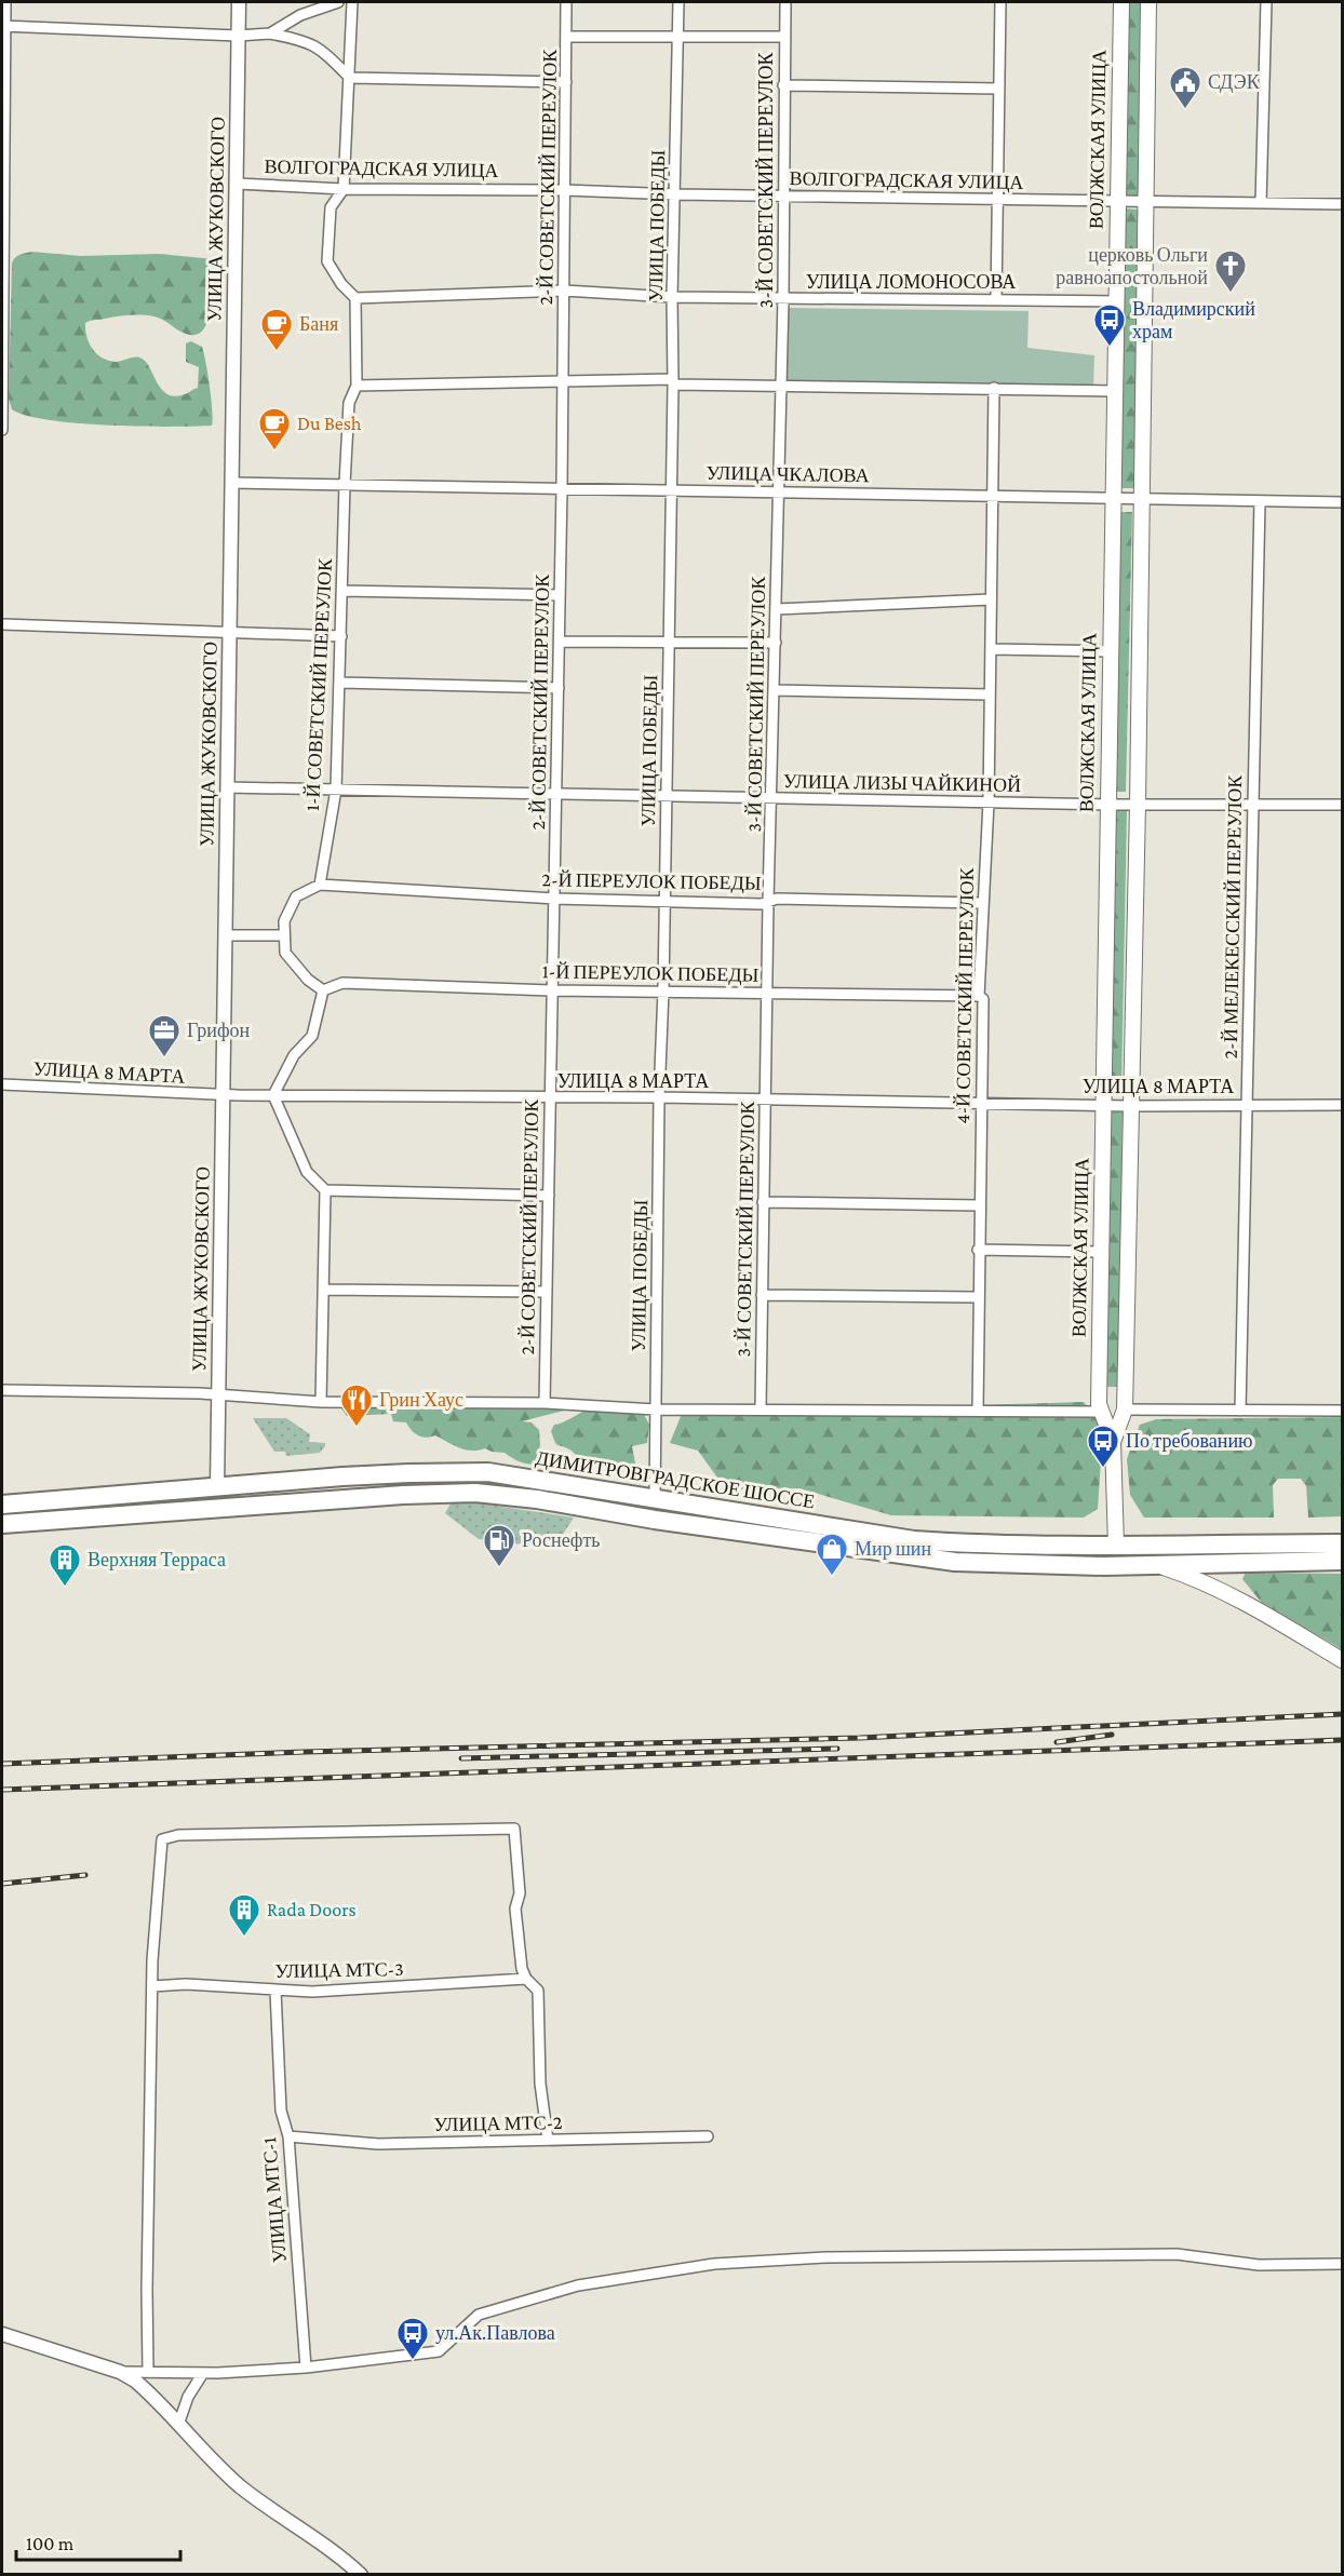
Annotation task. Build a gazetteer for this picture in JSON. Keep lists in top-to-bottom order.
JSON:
{
  "streets": {
    "highway": ["ВОЛЖСКАЯ УЛИЦА", "ДИМИТРОВГРАДСКОЕ ШОССЕ"],
    "street": [
      "ВОЛГОГРАДСКАЯ УЛИЦА",
      "2-Й СОВЕТСКИЙ ПЕРЕУЛОК",
      "3-Й СОВЕТСКИЙ ПЕРЕУЛОК",
      "УЛИЦА ЖУКОВСКОГО",
      "УЛИЦА ПОБЕДЫ",
      "УЛИЦА ЛОМОНОСОВА",
      "УЛИЦА ЧКАЛОВА",
      "1-Й СОВЕТСКИЙ ПЕРЕУЛОК",
      "УЛИЦА ЛИЗЫ ЧАЙКИНОЙ",
      "2-Й ПЕРЕУЛОК ПОБЕДЫ",
      "2-Й МЕЛЕКЕССКИЙ ПЕРЕУЛОК",
      "1-Й ПЕРЕУЛОК ПОБЕДЫ",
      "4-Й СОВЕТСКИЙ ПЕРЕУЛОК",
      "УЛИЦА 8 МАРТА",
      "УЛИЦА МТС-3",
      "УЛИЦА МТС-2",
      "УЛИЦА МТС-1"
    ]
  },
  "crossings": [
    ["ВОЛЖСКАЯ УЛИЦА", "ВОЛГОГРАДСКАЯ УЛИЦА"],
    ["ВОЛЖСКАЯ УЛИЦА", "УЛИЦА ЛОМОНОСОВА"],
    ["ВОЛЖСКАЯ УЛИЦА", "УЛИЦА ЧКАЛОВА"],
    ["ВОЛЖСКАЯ УЛИЦА", "УЛИЦА ЛИЗЫ ЧАЙКИНОЙ"],
    ["ВОЛЖСКАЯ УЛИЦА", "УЛИЦА 8 МАРТА"],
    ["ВОЛЖСКАЯ УЛИЦА", "ДИМИТРОВГРАДСКОЕ ШОССЕ"],
    ["ВОЛГОГРАДСКАЯ УЛИЦА", "2-Й СОВЕТСКИЙ ПЕРЕУЛОК"],
    ["ВОЛГОГРАДСКАЯ УЛИЦА", "3-Й СОВЕТСКИЙ ПЕРЕУЛОК"],
    ["ВОЛГОГРАДСКАЯ УЛИЦА", "УЛИЦА ЖУКОВСКОГО"],
    ["ВОЛГОГРАДСКАЯ УЛИЦА", "УЛИЦА ПОБЕДЫ"],
    ["2-Й СОВЕТСКИЙ ПЕРЕУЛОК", "УЛИЦА ЛОМОНОСОВА"],
    ["2-Й СОВЕТСКИЙ ПЕРЕУЛОК", "УЛИЦА ЧКАЛОВА"],
    ["2-Й СОВЕТСКИЙ ПЕРЕУЛОК", "УЛИЦА ЛИЗЫ ЧАЙКИНОЙ"],
    ["2-Й СОВЕТСКИЙ ПЕРЕУЛОК", "2-Й ПЕРЕУЛОК ПОБЕДЫ"],
    ["2-Й СОВЕТСКИЙ ПЕРЕУЛОК", "1-Й ПЕРЕУЛОК ПОБЕДЫ"],
    ["2-Й СОВЕТСКИЙ ПЕРЕУЛОК", "УЛИЦА 8 МАРТА"],
    ["3-Й СОВЕТСКИЙ ПЕРЕУЛОК", "УЛИЦА ЛОМОНОСОВА"],
    ["3-Й СОВЕТСКИЙ ПЕРЕУЛОК", "УЛИЦА ЧКАЛОВА"],
    ["3-Й СОВЕТСКИЙ ПЕРЕУЛОК", "УЛИЦА ЛИЗЫ ЧАЙКИНОЙ"],
    ["3-Й СОВЕТСКИЙ ПЕРЕУЛОК", "2-Й ПЕРЕУЛОК ПОБЕДЫ"],
    ["3-Й СОВЕТСКИЙ ПЕРЕУЛОК", "1-Й ПЕРЕУЛОК ПОБЕДЫ"],
    ["3-Й СОВЕТСКИЙ ПЕРЕУЛОК", "УЛИЦА 8 МАРТА"],
    ["УЛИЦА ЖУКОВСКОГО", "УЛИЦА ЧКАЛОВА"],
    ["УЛИЦА ЖУКОВСКОГО", "УЛИЦА ЛИЗЫ ЧАЙКИНОЙ"],
    ["УЛИЦА ЖУКОВСКОГО", "УЛИЦА 8 МАРТА"],
    ["УЛИЦА ЖУКОВСКОГО", "ДИМИТРОВГРАДСКОЕ ШОССЕ"],
    ["УЛИЦА ПОБЕДЫ", "УЛИЦА ЛОМОНОСОВА"],
    ["УЛИЦА ПОБЕДЫ", "УЛИЦА ЧКАЛОВА"],
    ["УЛИЦА ПОБЕДЫ", "УЛИЦА ЛИЗЫ ЧАЙКИНОЙ"],
    ["УЛИЦА ПОБЕДЫ", "2-Й ПЕРЕУЛОК ПОБЕДЫ"],
    ["УЛИЦА ПОБЕДЫ", "1-Й ПЕРЕУЛОК ПОБЕДЫ"],
    ["УЛИЦА ПОБЕДЫ", "УЛИЦА 8 МАРТА"],
    ["УЛИЦА ПОБЕДЫ", "ДИМИТРОВГРАДСКОЕ ШОССЕ"],
    ["УЛИЦА ЛОМОНОСОВА", "1-Й СОВЕТСКИЙ ПЕРЕУЛОК"],
    ["УЛИЦА ЧКАЛОВА", "1-Й СОВЕТСКИЙ ПЕРЕУЛОК"],
    ["УЛИЦА ЧКАЛОВА", "2-Й МЕЛЕКЕССКИЙ ПЕРЕУЛОК"],
    ["УЛИЦА ЧКАЛОВА", "4-Й СОВЕТСКИЙ ПЕРЕУЛОК"],
    ["1-Й СОВЕТСКИЙ ПЕРЕУЛОК", "УЛИЦА ЛИЗЫ ЧАЙКИНОЙ"],
    ["1-Й СОВЕТСКИЙ ПЕРЕУЛОК", "2-Й ПЕРЕУЛОК ПОБЕДЫ"],
    ["УЛИЦА ЛИЗЫ ЧАЙКИНОЙ", "2-Й МЕЛЕКЕССКИЙ ПЕРЕУЛОК"],
    ["УЛИЦА ЛИЗЫ ЧАЙКИНОЙ", "4-Й СОВЕТСКИЙ ПЕРЕУЛОК"],
    ["2-Й ПЕРЕУЛОК ПОБЕДЫ", "4-Й СОВЕТСКИЙ ПЕРЕУЛОК"],
    ["2-Й МЕЛЕКЕССКИЙ ПЕРЕУЛОК", "УЛИЦА 8 МАРТА"],
    ["1-Й ПЕРЕУЛОК ПОБЕДЫ", "4-Й СОВЕТСКИЙ ПЕРЕУЛОК"],
    ["4-Й СОВЕТСКИЙ ПЕРЕУЛОК", "УЛИЦА 8 МАРТА"],
    ["УЛИЦА МТС-3", "УЛИЦА МТС-1"],
    ["УЛИЦА МТС-2", "УЛИЦА МТС-1"]
  ],
  "places": {
    "public building": ["СДЭК"],
    "church": ["церковь Ольги равноапостольной"],
    "bus stop": ["Владимирский храм", "По требованию", "ул.Ак.Павлова"],
    "cafe": ["Баня", "Du Besh"],
    "office": ["Грифон"],
    "restaurant": ["Грин Хаус"],
    "fuel station": ["Роснефть"],
    "shop": ["Мир шин"],
    "building": ["Верхняя Терраса", "Rada Doors"]
  },
  "scale_bar": "100 m"
}
